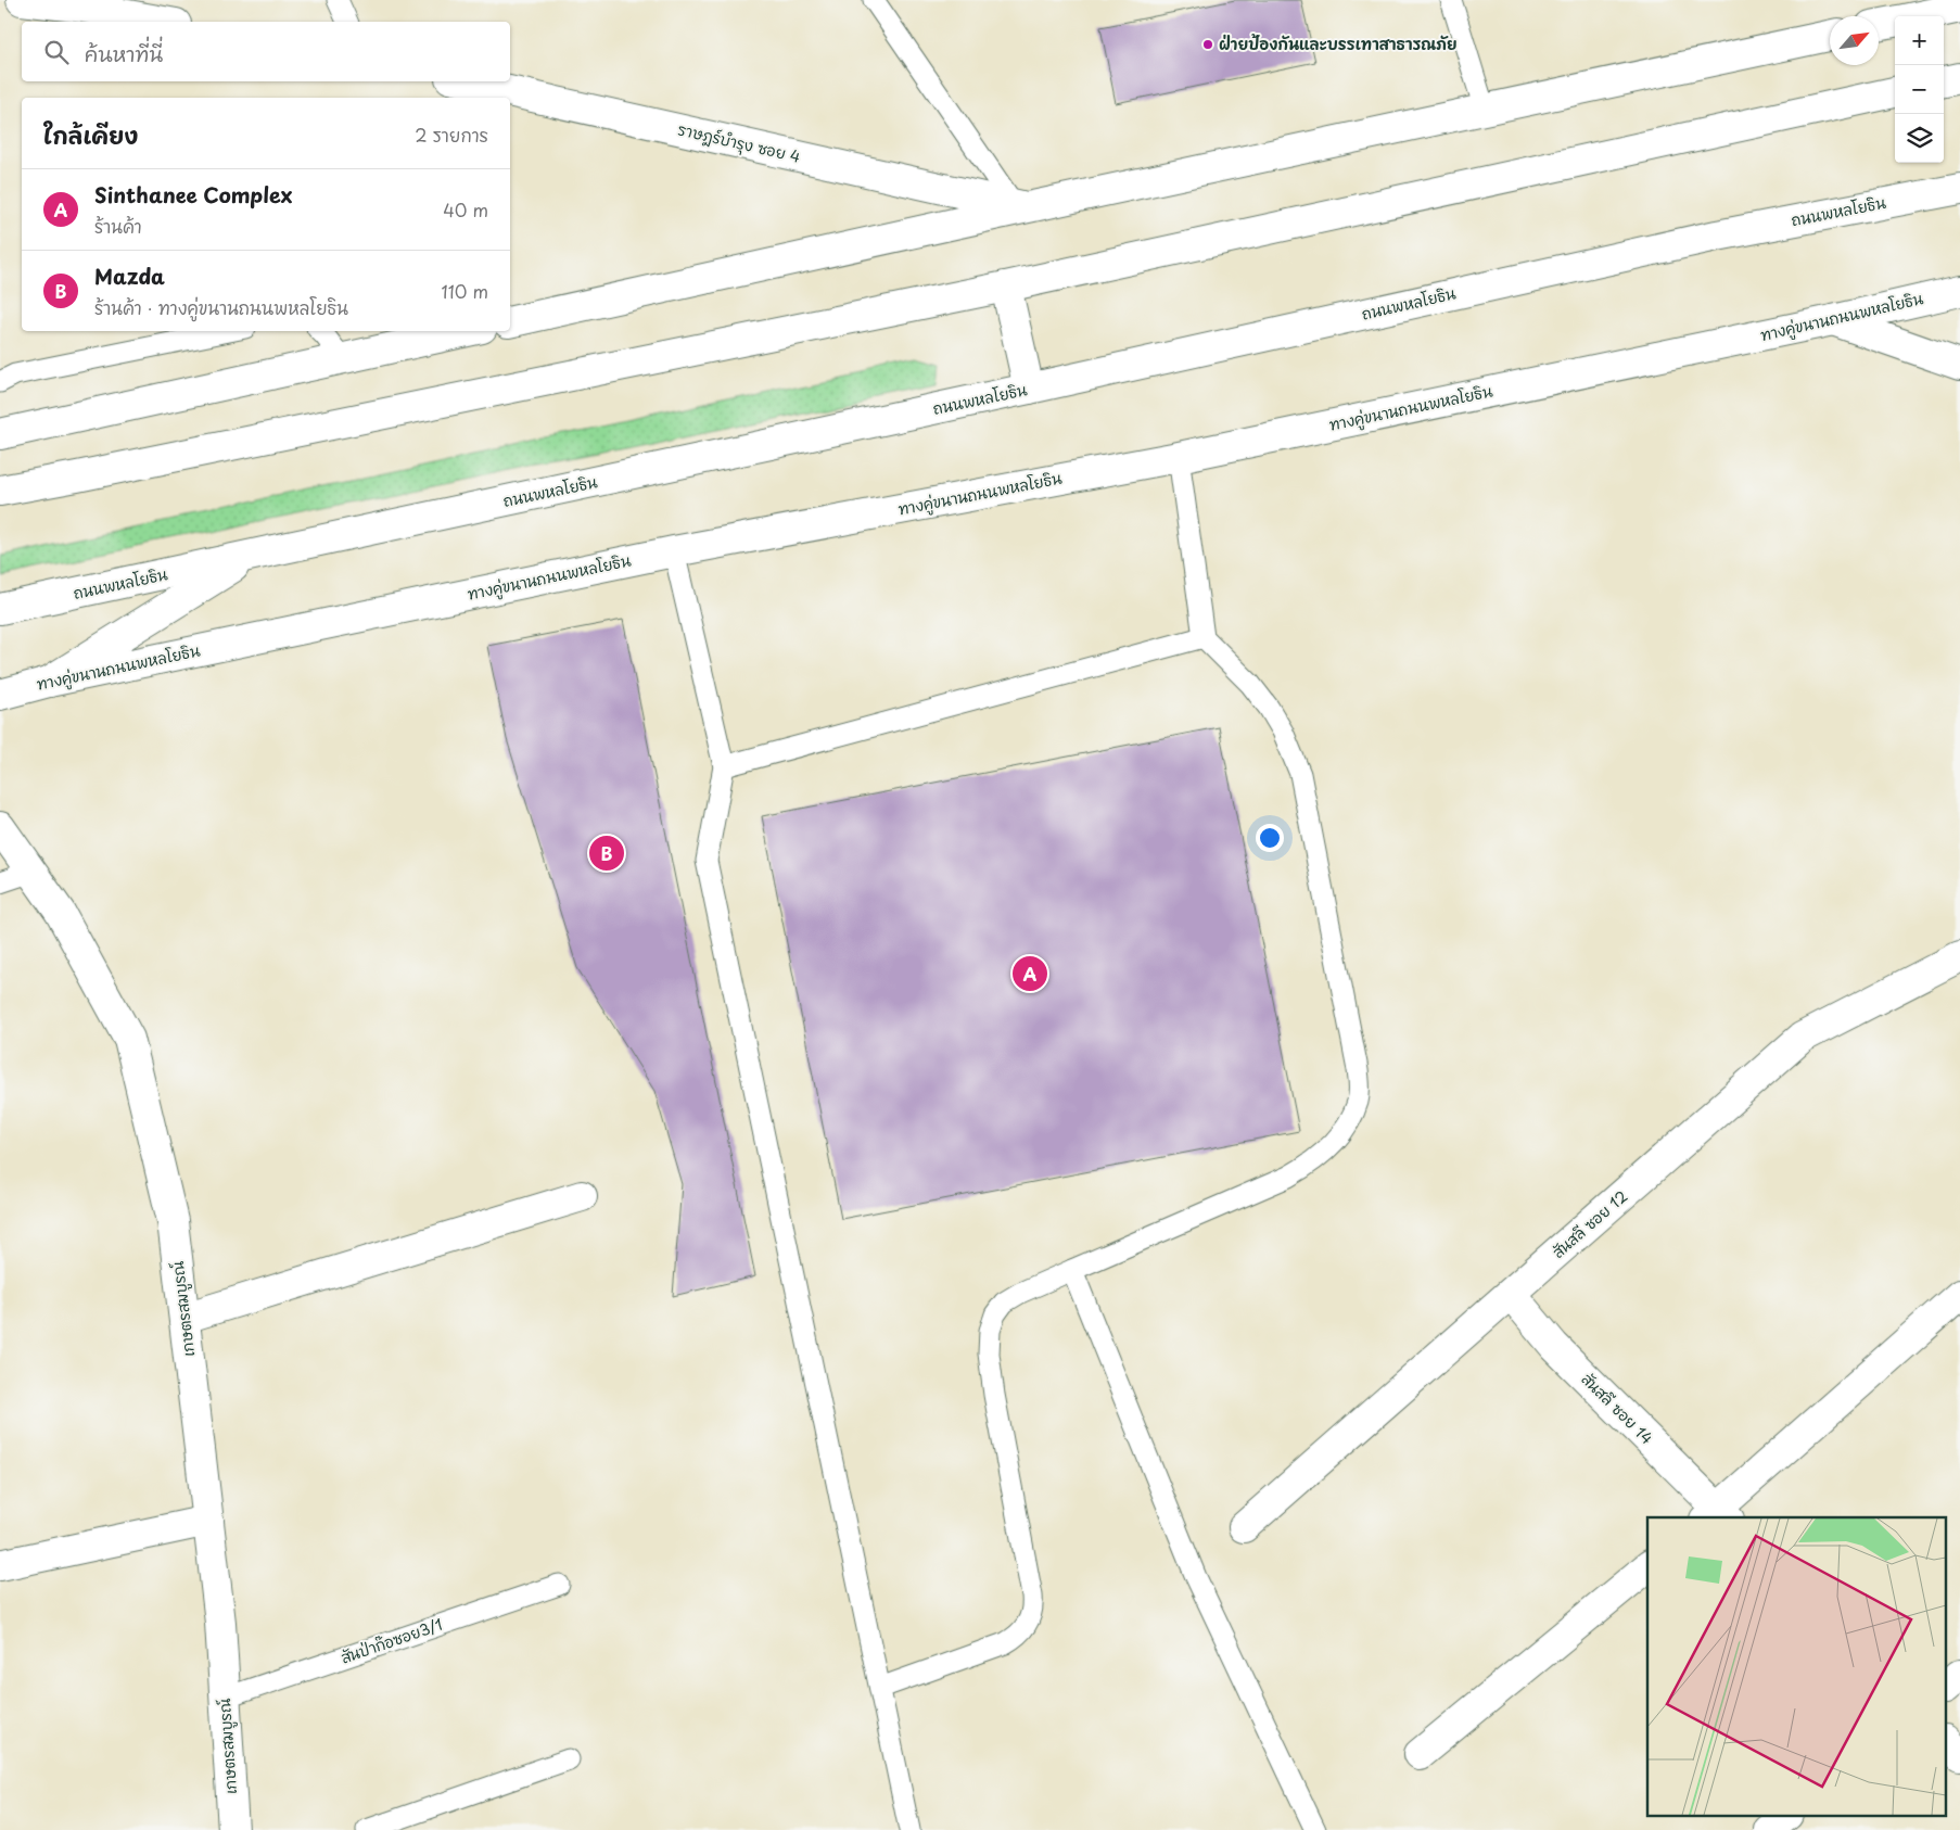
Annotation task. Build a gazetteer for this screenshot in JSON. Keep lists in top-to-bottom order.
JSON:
{
  "streets": {
    "main road": [
      "ราษฎร์บำรุง ซอย 4",
      "ถนนพหลโยธิน",
      "ทางคู่ขนานถนนพหลโยธิน",
      "สันสลี ซอย 12",
      "เกษตรสมบูรณ์",
      "สันสลี ซอย 14"
    ],
    "lane": ["สันป่าก๊อซอย3/1"]
  },
  "crossings": [
    ["สันสลี ซอย 12", "สันสลี ซอย 14"],
    ["เกษตรสมบูรณ์", "สันป่าก๊อซอย3/1"]
  ],
  "places": ["ฝ่ายป้องกันและบรรเทาสาธารณภัย"],
  "north": "top right",
  "page": {
    "map_buttons": ["+", "−"],
    "search": "ค้นหาที่นี่",
    "heading": ["ใกล้เคียง", "2 รายการ"],
    "list": [
      {
        "mark": "A",
        "name": "Sinthanee Complex",
        "note": "ร้านค้า",
        "value": "40 m"
      },
      {
        "mark": "B",
        "name": "Mazda",
        "note": "ร้านค้า · ทางคู่ขนานถนนพหลโยธิน",
        "value": "110 m"
      }
    ],
    "pins": ["B", "A"]
  }
}
